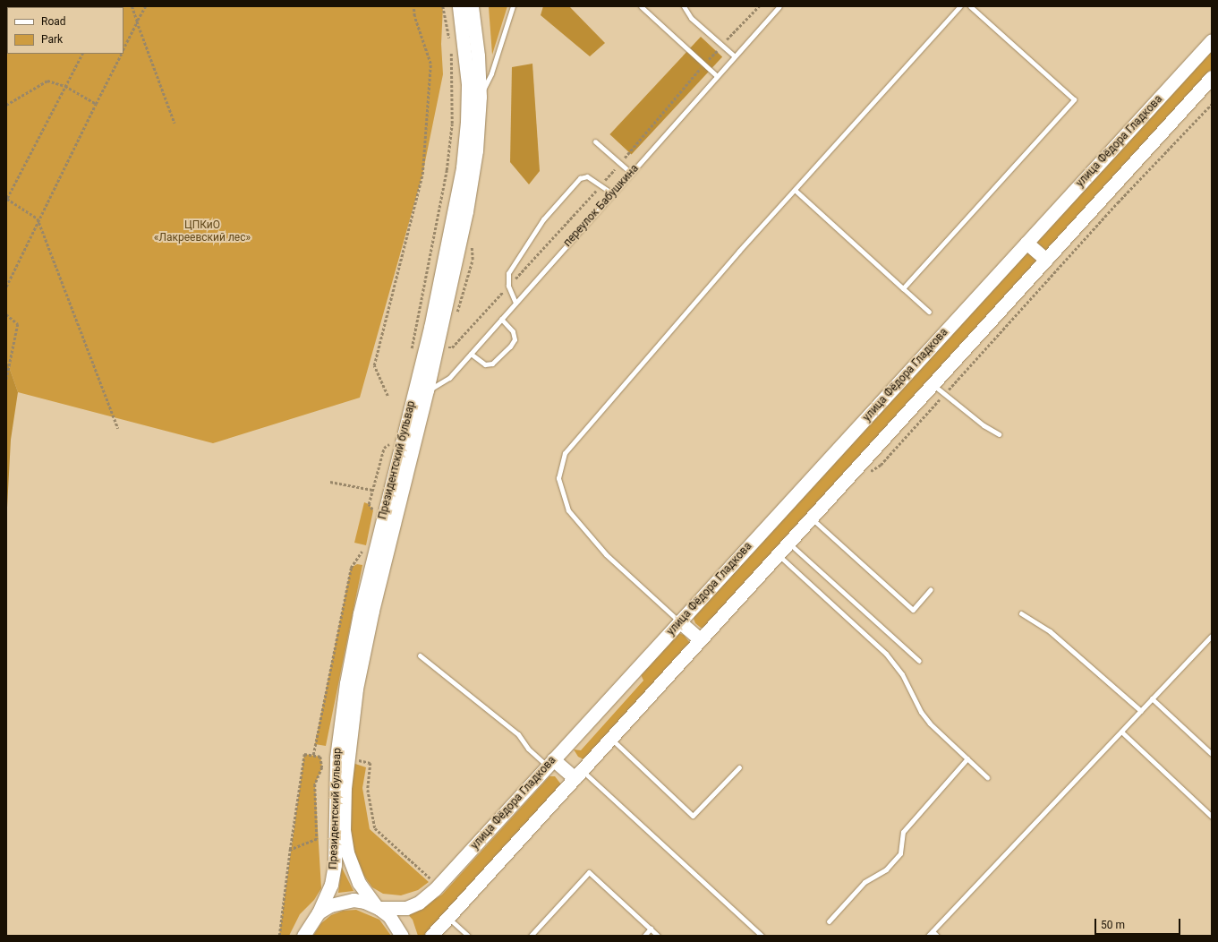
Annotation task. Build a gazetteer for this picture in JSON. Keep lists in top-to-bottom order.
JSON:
{
  "streets": {
    "main road": ["улица Фёдора Гладкова", "Президентский бульвар"],
    "lane": ["переулок Бабушкина"]
  },
  "crossings": [
    ["улица Фёдора Гладкова", "Президентский бульвар"],
    ["переулок Бабушкина", "Президентский бульвар"]
  ],
  "parks": ["ЦПКиО «Лакреевский лес»"],
  "legend": ["Road", "Park"],
  "scale_bar": "50 m"
}
